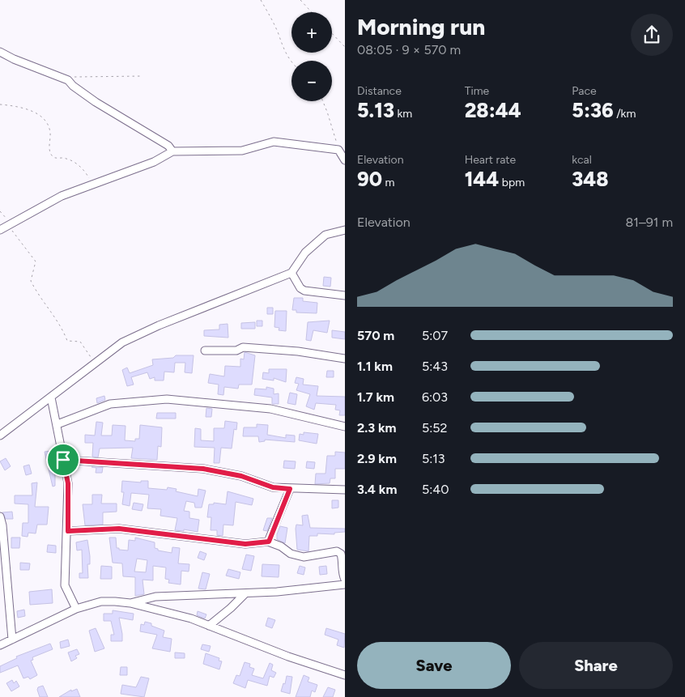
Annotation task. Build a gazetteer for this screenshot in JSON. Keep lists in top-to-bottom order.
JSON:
{
  "page": {
    "heading": ["Morning run", "08:05 · 9 × 570 m"],
    "map_buttons": ["+", "−"],
    "stats": [
      ["Distance", "5.13 km"],
      ["Time", "28:44"],
      ["Pace", "5:36 /km"],
      ["Elevation", "90 m"],
      ["Heart rate", "144 bpm"],
      ["kcal", "348"]
    ],
    "chart": ["Elevation", "81–91 m"],
    "list": [
      {
        "name": "570 m",
        "note": "5:07"
      },
      {
        "name": "1.1 km",
        "note": "5:43"
      },
      {
        "name": "1.7 km",
        "note": "6:03"
      },
      {
        "name": "2.3 km",
        "note": "5:52"
      },
      {
        "name": "2.9 km",
        "note": "5:13"
      },
      {
        "name": "3.4 km",
        "note": "5:40"
      }
    ],
    "buttons": ["Save", "Share"]
  }
}
